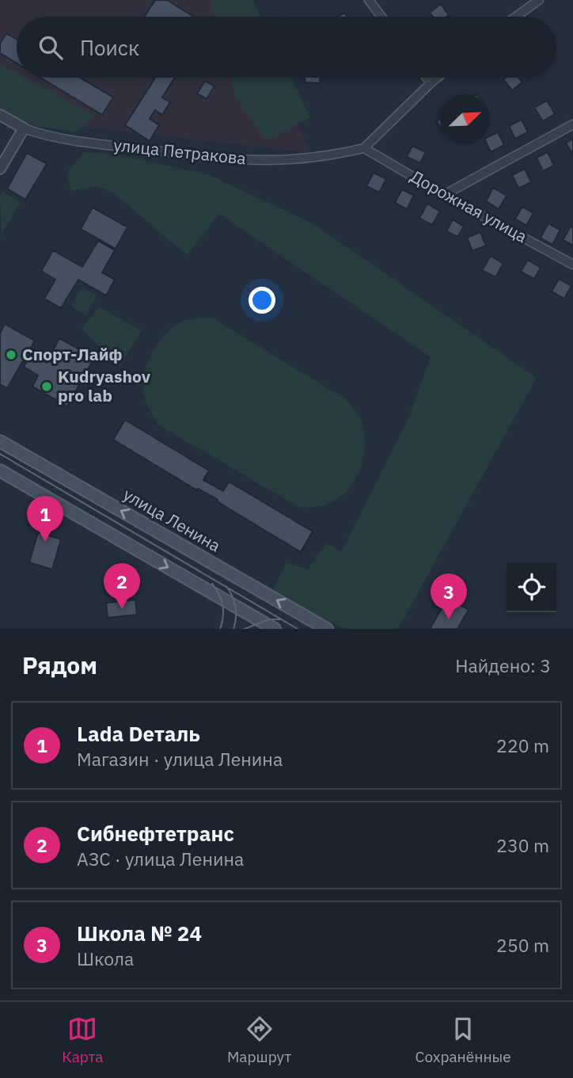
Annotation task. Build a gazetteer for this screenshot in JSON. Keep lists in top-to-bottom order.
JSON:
{
  "streets": {
    "main road": ["улица Ленина"],
    "street": ["улица Петракова", "Дорожная улица"]
  },
  "crossings": [
    ["улица Петракова", "Дорожная улица"]
  ],
  "places": ["Спорт-Лайф", "Kudryashov pro lab"],
  "north": "top right",
  "page": {
    "search": "Поиск",
    "pins": ["1", "2", "3"],
    "heading": ["Рядом", "Найдено: 3"],
    "list": [
      {
        "mark": "1",
        "name": "Lada Dеталь",
        "note": "Магазин · улица Ленина",
        "value": "220 m"
      },
      {
        "mark": "2",
        "name": "Сибнефтетранс",
        "note": "АЗС · улица Ленина",
        "value": "230 m"
      },
      {
        "mark": "3",
        "name": "Школа № 24",
        "note": "Школа",
        "value": "250 m"
      }
    ],
    "nav": ["Карта", "Маршрут", "Сохранённые"]
  }
}
